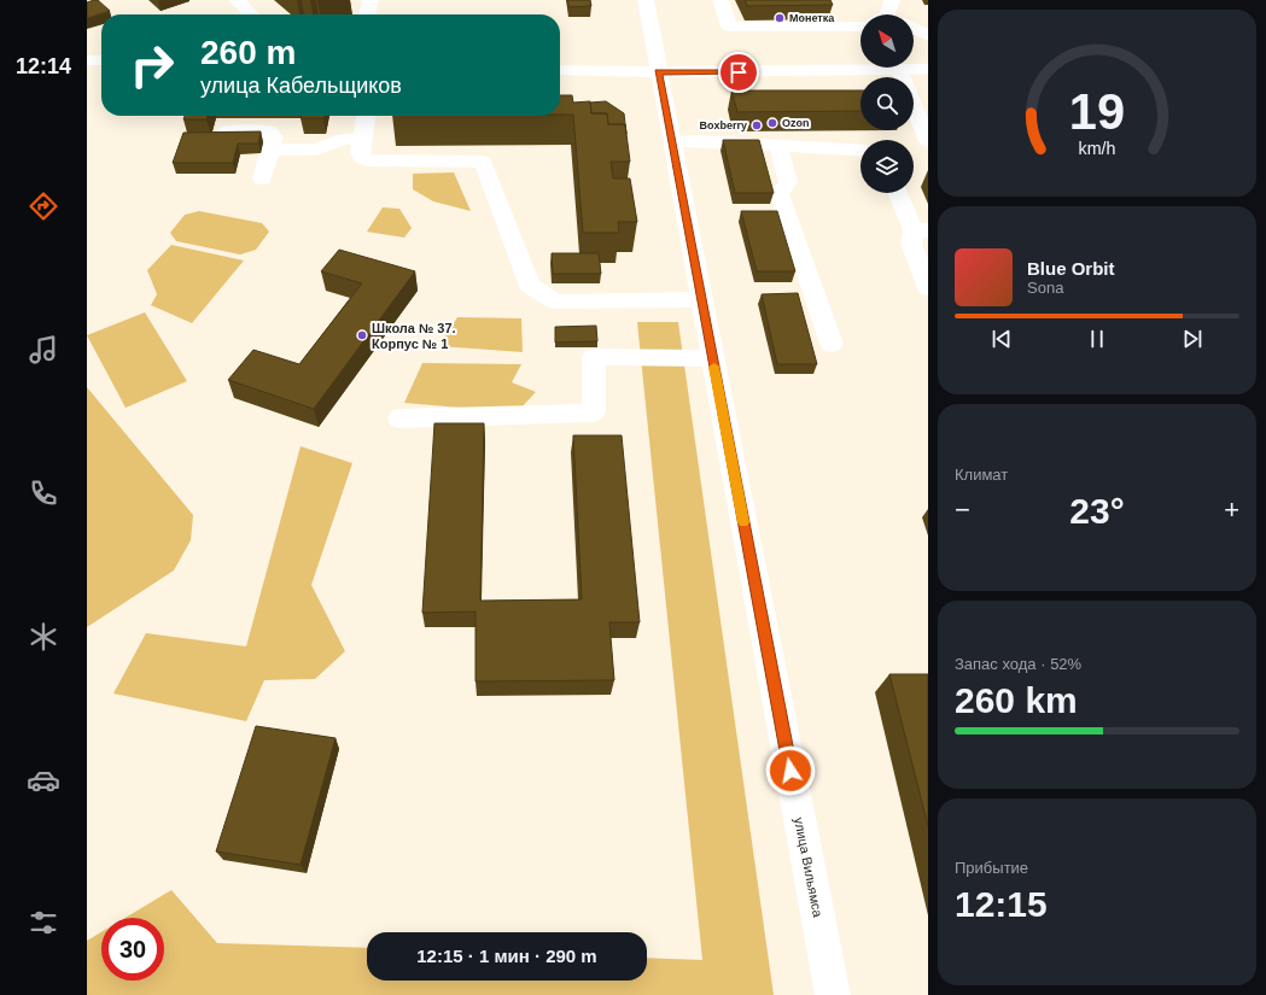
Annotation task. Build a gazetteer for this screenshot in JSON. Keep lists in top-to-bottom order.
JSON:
{
  "streets": {
    "street": ["улица Вильямса"]
  },
  "places": [
    "Монетка",
    "Ozon",
    "Boxberry",
    "Школа № 37. Корпус № 1"
  ],
  "north": "top left",
  "page": {
    "tabs": "12:14",
    "turn": ["260 m", "улица Кабельщиков"],
    "song": ["Blue Orbit", "Sona"],
    "tile": [
      "Климат",
      ["Запас хода · 52%", "260 km"],
      ["Прибытие", "12:15"]
    ],
    "heat": ["−", "23°", "+"],
    "limit": "30",
    "trip": "12:15 · 1 мин · 290 m",
    "gauge": ["19", "km/h"]
  }
}
